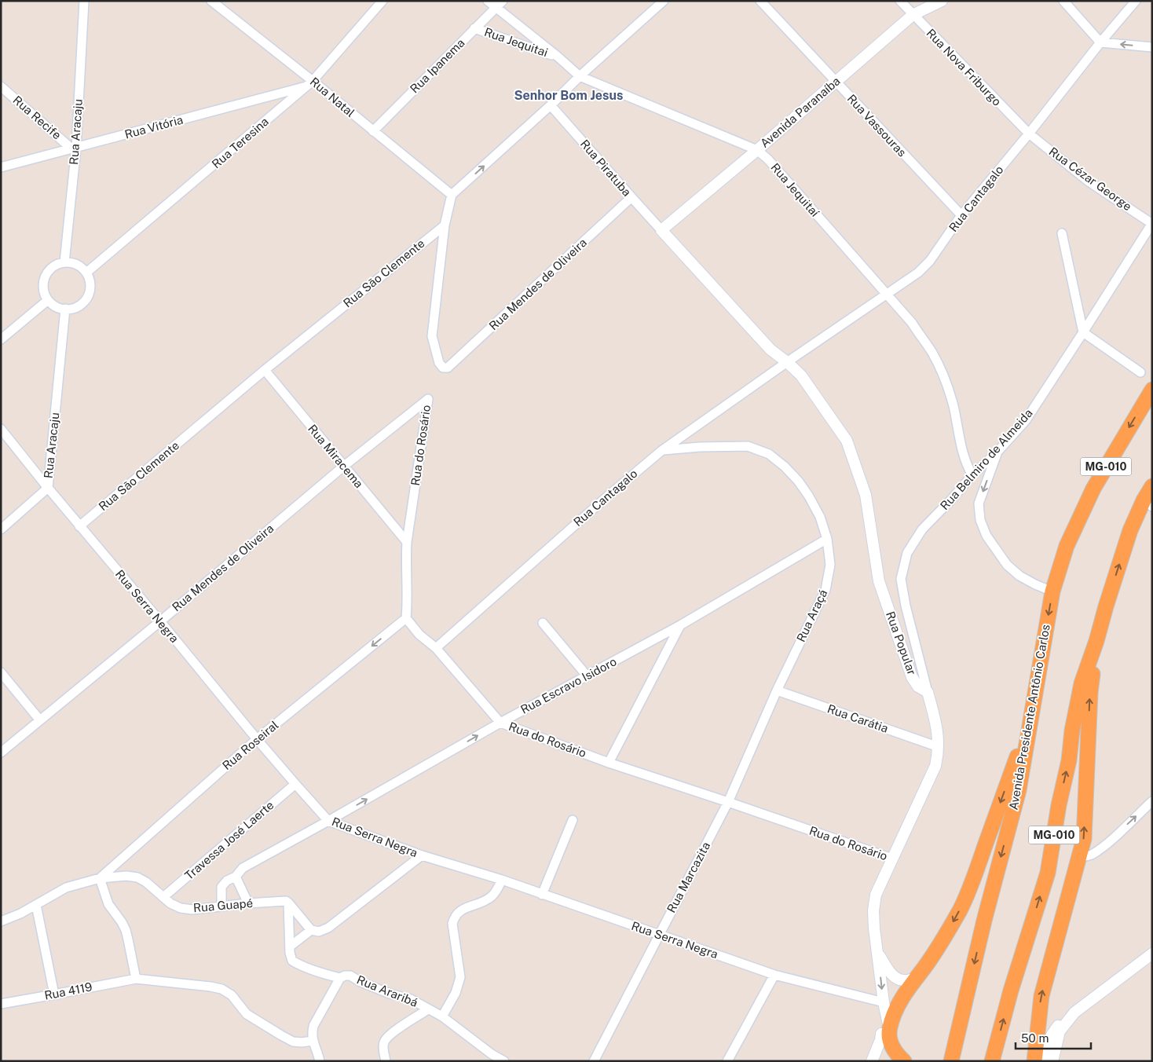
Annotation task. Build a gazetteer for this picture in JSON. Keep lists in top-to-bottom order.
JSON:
{
  "streets": {
    "highway": ["MG-010", "Avenida Presidente Antônio Carlos"],
    "street": [
      "Rua Jequitai",
      "Rua Ipanema",
      "Rua Nova Friburgo",
      "Rua Natal",
      "Avenida Paranaíba",
      "Rua Recife",
      "Rua Vassouras",
      "Rua Vitória",
      "Rua Aracaju",
      "Rua Teresina",
      "Rua Piratuba",
      "Rua Cézar George",
      "Rua Jequitaí",
      "Rua Cantagalo",
      "Rua São Clemente",
      "Rua Mendes de Oliveira",
      "Rua do Rosário",
      "Rua Miracema",
      "Rua Belmiro de Almeida",
      "Rua Serra Negra",
      "Rua Araçá",
      "Rua Popular",
      "Rua Escravo Isidoro",
      "Rua Carátia",
      "Rua Roseiral",
      "Travessa José Laerte",
      "Rua Marcazita",
      "Rua Guapé",
      "Rua 4119",
      "Rua Araribá"
    ]
  },
  "crossings": [
    ["Rua Jequitai", "Rua Ipanema"],
    ["Rua Jequitai", "Rua Jequitaí"],
    ["Rua Ipanema", "Rua Natal"],
    ["Rua Ipanema", "Rua Jequitaí"],
    ["Rua Nova Friburgo", "Avenida Paranaíba"],
    ["Rua Nova Friburgo", "Rua Cézar George"],
    ["Rua Nova Friburgo", "Rua Cantagalo"],
    ["Rua Natal", "Rua Vitória"],
    ["Rua Natal", "Rua Teresina"],
    ["Avenida Paranaíba", "Rua Vassouras"],
    ["Avenida Paranaíba", "Rua Piratuba"],
    ["Avenida Paranaíba", "Rua Jequitaí"],
    ["Rua Recife", "Rua Vitória"],
    ["Rua Recife", "Rua Aracaju"],
    ["Rua Vassouras", "Rua Cantagalo"],
    ["Rua Vitória", "Rua Aracaju"],
    ["Rua Vitória", "Rua Teresina"],
    ["Rua Aracaju", "Rua Teresina"],
    ["Rua Aracaju", "Rua Serra Negra"],
    ["Rua Piratuba", "Rua Mendes de Oliveira"],
    ["Rua Cézar George", "Rua Cantagalo"],
    ["Rua Cézar George", "Rua Belmiro de Almeida"],
    ["Rua Jequitaí", "Rua Cantagalo"],
    ["Rua Jequitaí", "Rua Belmiro de Almeida"],
    ["Rua Cantagalo", "Rua do Rosário"],
    ["Rua Cantagalo", "Rua Araçá"],
    ["Rua Cantagalo", "Rua Popular"],
    ["Rua São Clemente", "Rua Mendes de Oliveira"],
    ["Rua São Clemente", "Rua Miracema"],
    ["Rua São Clemente", "Rua Serra Negra"],
    ["Rua Mendes de Oliveira", "Rua do Rosário"],
    ["Rua Mendes de Oliveira", "Rua Miracema"],
    ["Rua Mendes de Oliveira", "Rua Serra Negra"],
    ["Rua do Rosário", "Rua Miracema"],
    ["Rua do Rosário", "Rua Popular"],
    ["Rua do Rosário", "Rua Escravo Isidoro"],
    ["Rua do Rosário", "Rua Roseiral"],
    ["Rua do Rosário", "Rua Marcazita"],
    ["Rua Belmiro de Almeida", "Rua Popular"],
    ["Rua Serra Negra", "Rua Popular"],
    ["Rua Serra Negra", "Rua Escravo Isidoro"],
    ["Rua Serra Negra", "Rua Roseiral"],
    ["Rua Serra Negra", "Travessa José Laerte"],
    ["Rua Serra Negra", "Rua Marcazita"],
    ["Rua Araçá", "Rua Escravo Isidoro"],
    ["Rua Araçá", "Rua Carátia"],
    ["Rua Araçá", "Rua Marcazita"],
    ["Rua Popular", "Rua Carátia"],
    ["Rua Escravo Isidoro", "Rua Guapé"],
    ["Rua Carátia", "Rua Marcazita"],
    ["Rua Roseiral", "Rua Guapé"],
    ["Travessa José Laerte", "Rua Guapé"],
    ["Rua Guapé", "Rua Araribá"]
  ],
  "one_way": ["Rua Roseiral"],
  "districts": ["Senhor Bom Jesus"],
  "scale_bar": "50 m"
}
